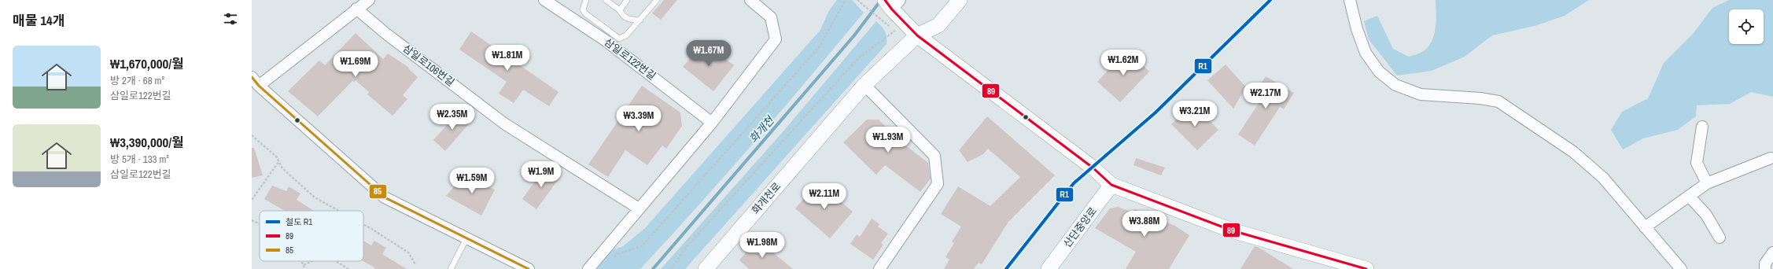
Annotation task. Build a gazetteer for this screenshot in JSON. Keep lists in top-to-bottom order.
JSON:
{
  "streets": {
    "main road": ["화개천로", "산단중앙로"],
    "street": ["삼일로122번길", "삼일로106번길"]
  },
  "water": ["화개천"],
  "lines": ["rail line R1", "transit line 89", "transit line 85"],
  "legend": ["철도 R1", "89", "85"],
  "page": {
    "heading": "매물 14개",
    "list": [
      {
        "name": "₩1,670,000/월",
        "note": "방 2개 · 68 m² · 삼일로122번길"
      },
      {
        "name": "₩3,390,000/월",
        "note": "방 5개 · 133 m² · 삼일로122번길"
      }
    ],
    "price": [
      "₩1.67M",
      "₩1.81M",
      "₩1.62M",
      "₩1.69M",
      "₩2.17M",
      "₩3.21M",
      "₩2.35M",
      "₩3.39M",
      "₩1.93M",
      "₩1.9M",
      "₩1.59M",
      "₩2.11M",
      "₩3.88M",
      "₩1.98M"
    ]
  }
}
